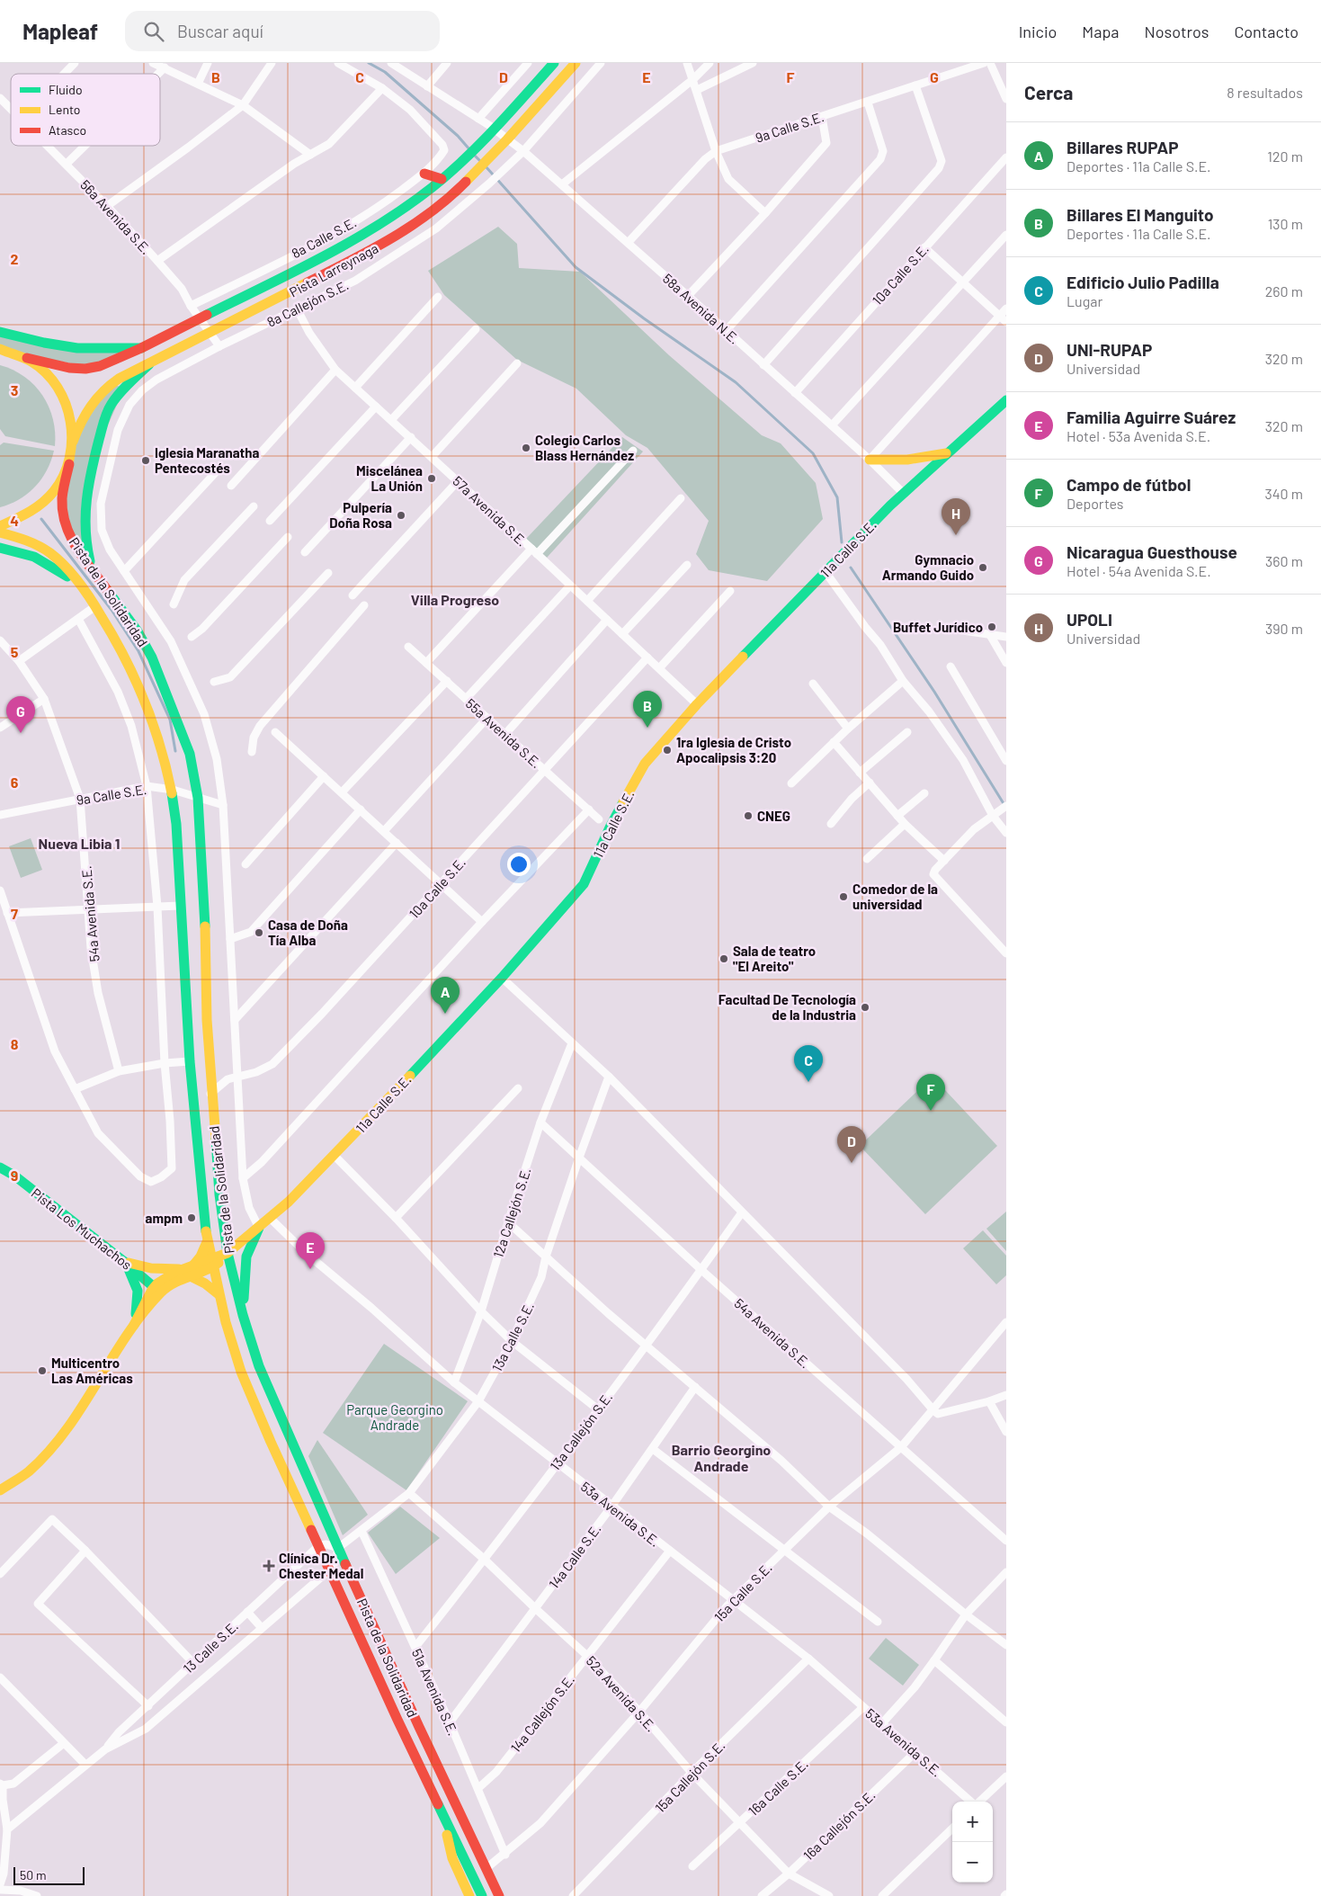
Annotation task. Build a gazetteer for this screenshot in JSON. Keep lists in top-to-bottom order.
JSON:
{
  "streets": {
    "main road": [
      "Pista Larreynaga",
      "11a Calle S.E.",
      "Pista de la Solidaridad",
      "Pista Los Muchachos"
    ],
    "street": [
      "9a Calle S.E.",
      "56a Avenida S.E.",
      "8a Calle S.E.",
      "10a Calle S.E.",
      "8a Callejón S.E.",
      "58a Avenida N.E.",
      "57a Avenida S.E.",
      "55a Avenida S.E.",
      "54a Avenida S.E.",
      "12a Callejón S.E.",
      "13a Calle S.E.",
      "13a Callejón S.E.",
      "53a Avenida S.E.",
      "14a Calle S.E.",
      "15a Calle S.E.",
      "13 Calle S.E.",
      "51a Avenida S.E.",
      "52a Avenida S.E.",
      "14a Callejón S.E.",
      "15a Callejón S.E.",
      "16a Calle S.E.",
      "16a Callejón S.E."
    ]
  },
  "crossings": [
    ["9a Calle S.E.", "8a Callejón S.E."],
    ["9a Calle S.E.", "58a Avenida N.E."],
    ["9a Calle S.E.", "Pista de la Solidaridad"],
    ["9a Calle S.E.", "54a Avenida S.E."],
    ["56a Avenida S.E.", "8a Calle S.E."],
    ["56a Avenida S.E.", "Pista Larreynaga"],
    ["56a Avenida S.E.", "8a Callejón S.E."],
    ["Pista Larreynaga", "58a Avenida N.E."],
    ["10a Calle S.E.", "8a Callejón S.E."],
    ["10a Calle S.E.", "58a Avenida N.E."],
    ["10a Calle S.E.", "57a Avenida S.E."],
    ["10a Calle S.E.", "Pista de la Solidaridad"],
    ["10a Calle S.E.", "55a Avenida S.E."],
    ["8a Callejón S.E.", "58a Avenida N.E."],
    ["8a Callejón S.E.", "57a Avenida S.E."],
    ["8a Callejón S.E.", "11a Calle S.E."],
    ["58a Avenida N.E.", "11a Calle S.E."],
    ["57a Avenida S.E.", "11a Calle S.E."],
    ["11a Calle S.E.", "Pista de la Solidaridad"],
    ["11a Calle S.E.", "Pista Los Muchachos"],
    ["11a Calle S.E.", "53a Avenida S.E."],
    ["Pista de la Solidaridad", "13a Calle S.E."],
    ["Pista de la Solidaridad", "15a Calle S.E."],
    ["Pista de la Solidaridad", "13 Calle S.E."],
    ["54a Avenida S.E.", "12a Callejón S.E."],
    ["54a Avenida S.E.", "13a Calle S.E."],
    ["54a Avenida S.E.", "13a Callejón S.E."],
    ["54a Avenida S.E.", "15a Calle S.E."],
    ["12a Callejón S.E.", "53a Avenida S.E."],
    ["13a Calle S.E.", "53a Avenida S.E."],
    ["13a Calle S.E.", "51a Avenida S.E."],
    ["13a Calle S.E.", "52a Avenida S.E."],
    ["13a Callejón S.E.", "53a Avenida S.E."],
    ["13a Callejón S.E.", "51a Avenida S.E."],
    ["13a Callejón S.E.", "52a Avenida S.E."],
    ["53a Avenida S.E.", "14a Calle S.E."],
    ["53a Avenida S.E.", "15a Calle S.E."],
    ["53a Avenida S.E.", "14a Callejón S.E."],
    ["53a Avenida S.E.", "15a Callejón S.E."],
    ["53a Avenida S.E.", "16a Calle S.E."],
    ["53a Avenida S.E.", "16a Callejón S.E."],
    ["14a Calle S.E.", "51a Avenida S.E."],
    ["14a Calle S.E.", "52a Avenida S.E."],
    ["15a Calle S.E.", "51a Avenida S.E."],
    ["15a Calle S.E.", "52a Avenida S.E."],
    ["51a Avenida S.E.", "14a Callejón S.E."],
    ["52a Avenida S.E.", "14a Callejón S.E."],
    ["52a Avenida S.E.", "15a Callejón S.E."],
    ["52a Avenida S.E.", "16a Calle S.E."],
    ["52a Avenida S.E.", "16a Callejón S.E."]
  ],
  "districts": ["Villa Progreso", "Nueva Libia 1", "Barrio Georgino Andrade"],
  "parks": ["Parque Georgino Andrade"],
  "places": {
    "other": [
      "Colegio Carlos Blass Hernández",
      "Iglesia Maranatha Pentecostés",
      "Miscelánea La Unión",
      "Pulpería Doña Rosa",
      "Gymnacio Armando Guido",
      "Buffet Jurídico",
      "1ra Iglesia de Cristo Apocalipsis 3:20",
      "CNEG",
      "Comedor de la universidad",
      "Casa de Doña Tía Alba",
      "Sala de teatro \"El Areito\"",
      "Facultad De Tecnología de la Industria",
      "ampm",
      "Multicentro Las Américas"
    ],
    "health": ["Clínica Dr. Chester Medal"]
  },
  "legend": ["Fluido", "Lento", "Atasco"],
  "scale_bar": "50 m",
  "page": {
    "header": "Mapleaf",
    "search": "Buscar aquí",
    "nav": [
      "Inicio",
      "Mapa",
      "Nosotros",
      "Contacto"
    ],
    "heading": ["Cerca", "8 resultados"],
    "list": [
      {
        "mark": "A",
        "name": "Billares RUPAP",
        "note": "Deportes · 11a Calle S.E.",
        "value": "120 m"
      },
      {
        "mark": "B",
        "name": "Billares El Manguito",
        "note": "Deportes · 11a Calle S.E.",
        "value": "130 m"
      },
      {
        "mark": "C",
        "name": "Edificio Julio Padilla",
        "note": "Lugar",
        "value": "260 m"
      },
      {
        "mark": "D",
        "name": "UNI-RUPAP",
        "note": "Universidad",
        "value": "320 m"
      },
      {
        "mark": "E",
        "name": "Familia Aguirre Suárez",
        "note": "Hotel · 53a Avenida S.E.",
        "value": "320 m"
      },
      {
        "mark": "F",
        "name": "Campo de fútbol",
        "note": "Deportes",
        "value": "340 m"
      },
      {
        "mark": "G",
        "name": "Nicaragua Guesthouse",
        "note": "Hotel · 54a Avenida S.E.",
        "value": "360 m"
      },
      {
        "mark": "H",
        "name": "UPOLI",
        "note": "Universidad",
        "value": "390 m"
      }
    ],
    "pins": [
      "H",
      "B",
      "G",
      "A",
      "C",
      "F",
      "D",
      "E"
    ],
    "map_buttons": ["+", "−"],
    "scale": "50 m"
  },
  "grid": {
    "columns": [
      "B",
      "C",
      "D",
      "E",
      "F",
      "G"
    ],
    "rows": [
      "2",
      "3",
      "4",
      "5",
      "6",
      "7",
      "8",
      "9"
    ]
  }
}
